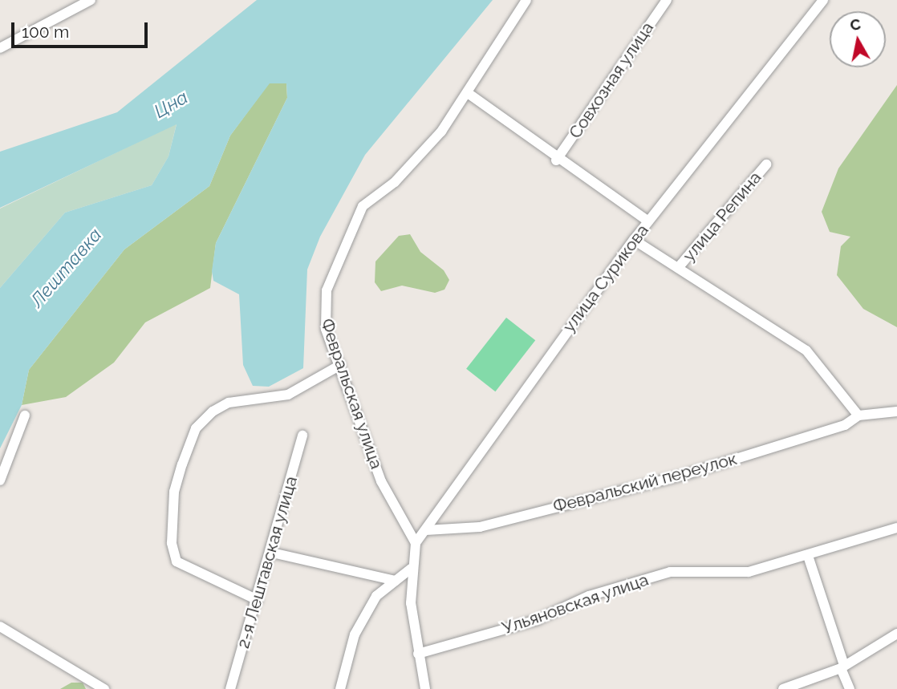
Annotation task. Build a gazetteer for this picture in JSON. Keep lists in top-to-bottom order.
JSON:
{
  "streets": {
    "street": [
      "Совхозная улица",
      "улица Репина",
      "улица Сурикова",
      "Февральская улица",
      "Февральский переулок",
      "2-я Лештавская улица",
      "Ульяновская улица"
    ]
  },
  "crossings": [
    ["улица Сурикова", "Февральская улица"],
    ["улица Сурикова", "Февральский переулок"],
    ["улица Сурикова", "Ульяновская улица"]
  ],
  "water": ["Цна", "Лештавка"],
  "scale_bar": "100 m",
  "north": "top"
}
